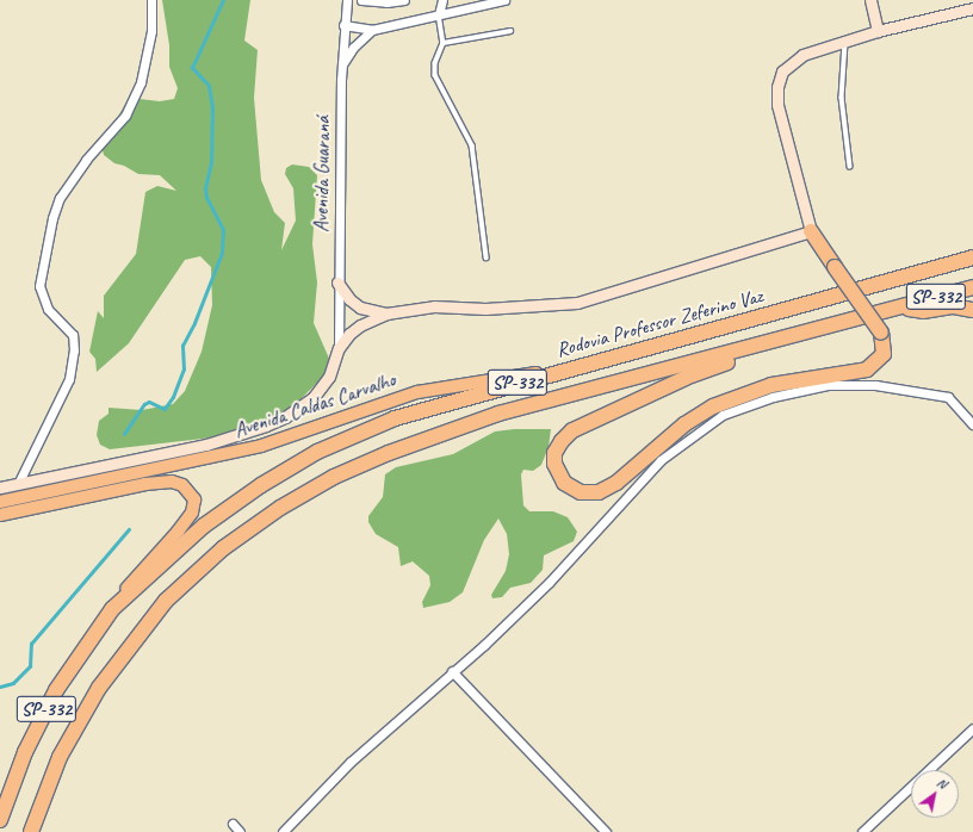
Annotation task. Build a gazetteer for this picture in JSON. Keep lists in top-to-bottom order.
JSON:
{
  "streets": {
    "highway": ["SP-332", "Rodovia Professor Zeferino Vaz"],
    "main road": ["Avenida Caldas Carvalho"],
    "street": ["Avenida Guaraná"]
  },
  "crossings": [
    ["Avenida Guaraná", "Avenida Caldas Carvalho"],
    ["Rodovia Professor Zeferino Vaz", "Avenida Caldas Carvalho"]
  ],
  "north": "top right"
}
